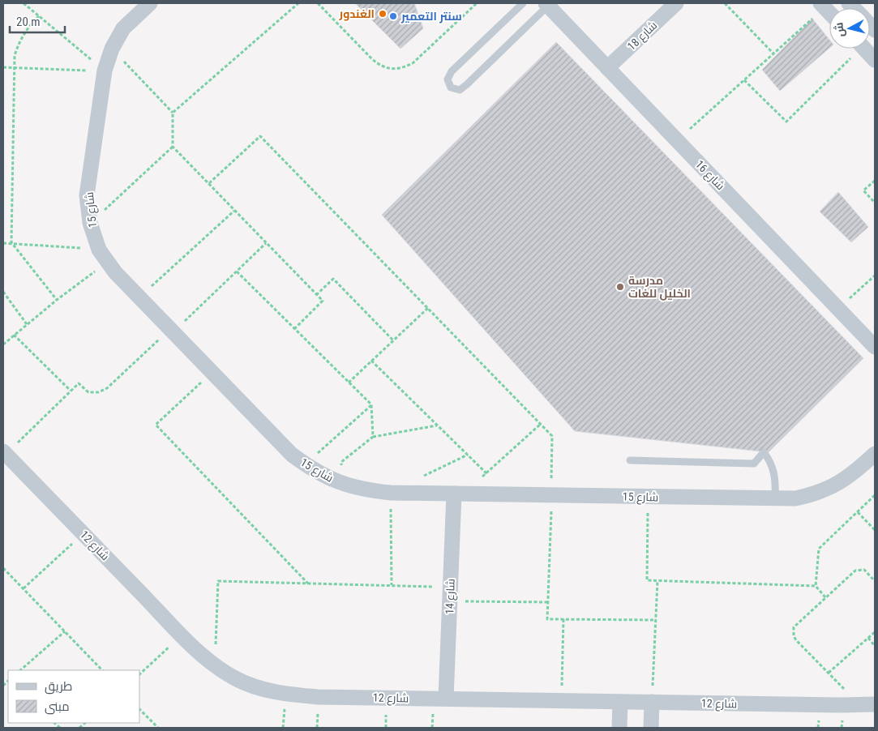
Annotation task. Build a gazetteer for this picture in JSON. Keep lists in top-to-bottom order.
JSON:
{
  "streets": {
    "street": [
      "شارع 18",
      "شارع 16",
      "شارع 15",
      "شارع 12",
      "شارع 14"
    ]
  },
  "crossings": [
    ["شارع 18", "شارع 16"],
    ["شارع 15", "شارع 14"],
    ["شارع 12", "شارع 14"]
  ],
  "places": ["الغندور", "سنتر التعمير", "مدرسة الخليل للغات"],
  "legend": ["طريق", "مبنى"],
  "scale_bar": "20 m",
  "north": "left"
}
